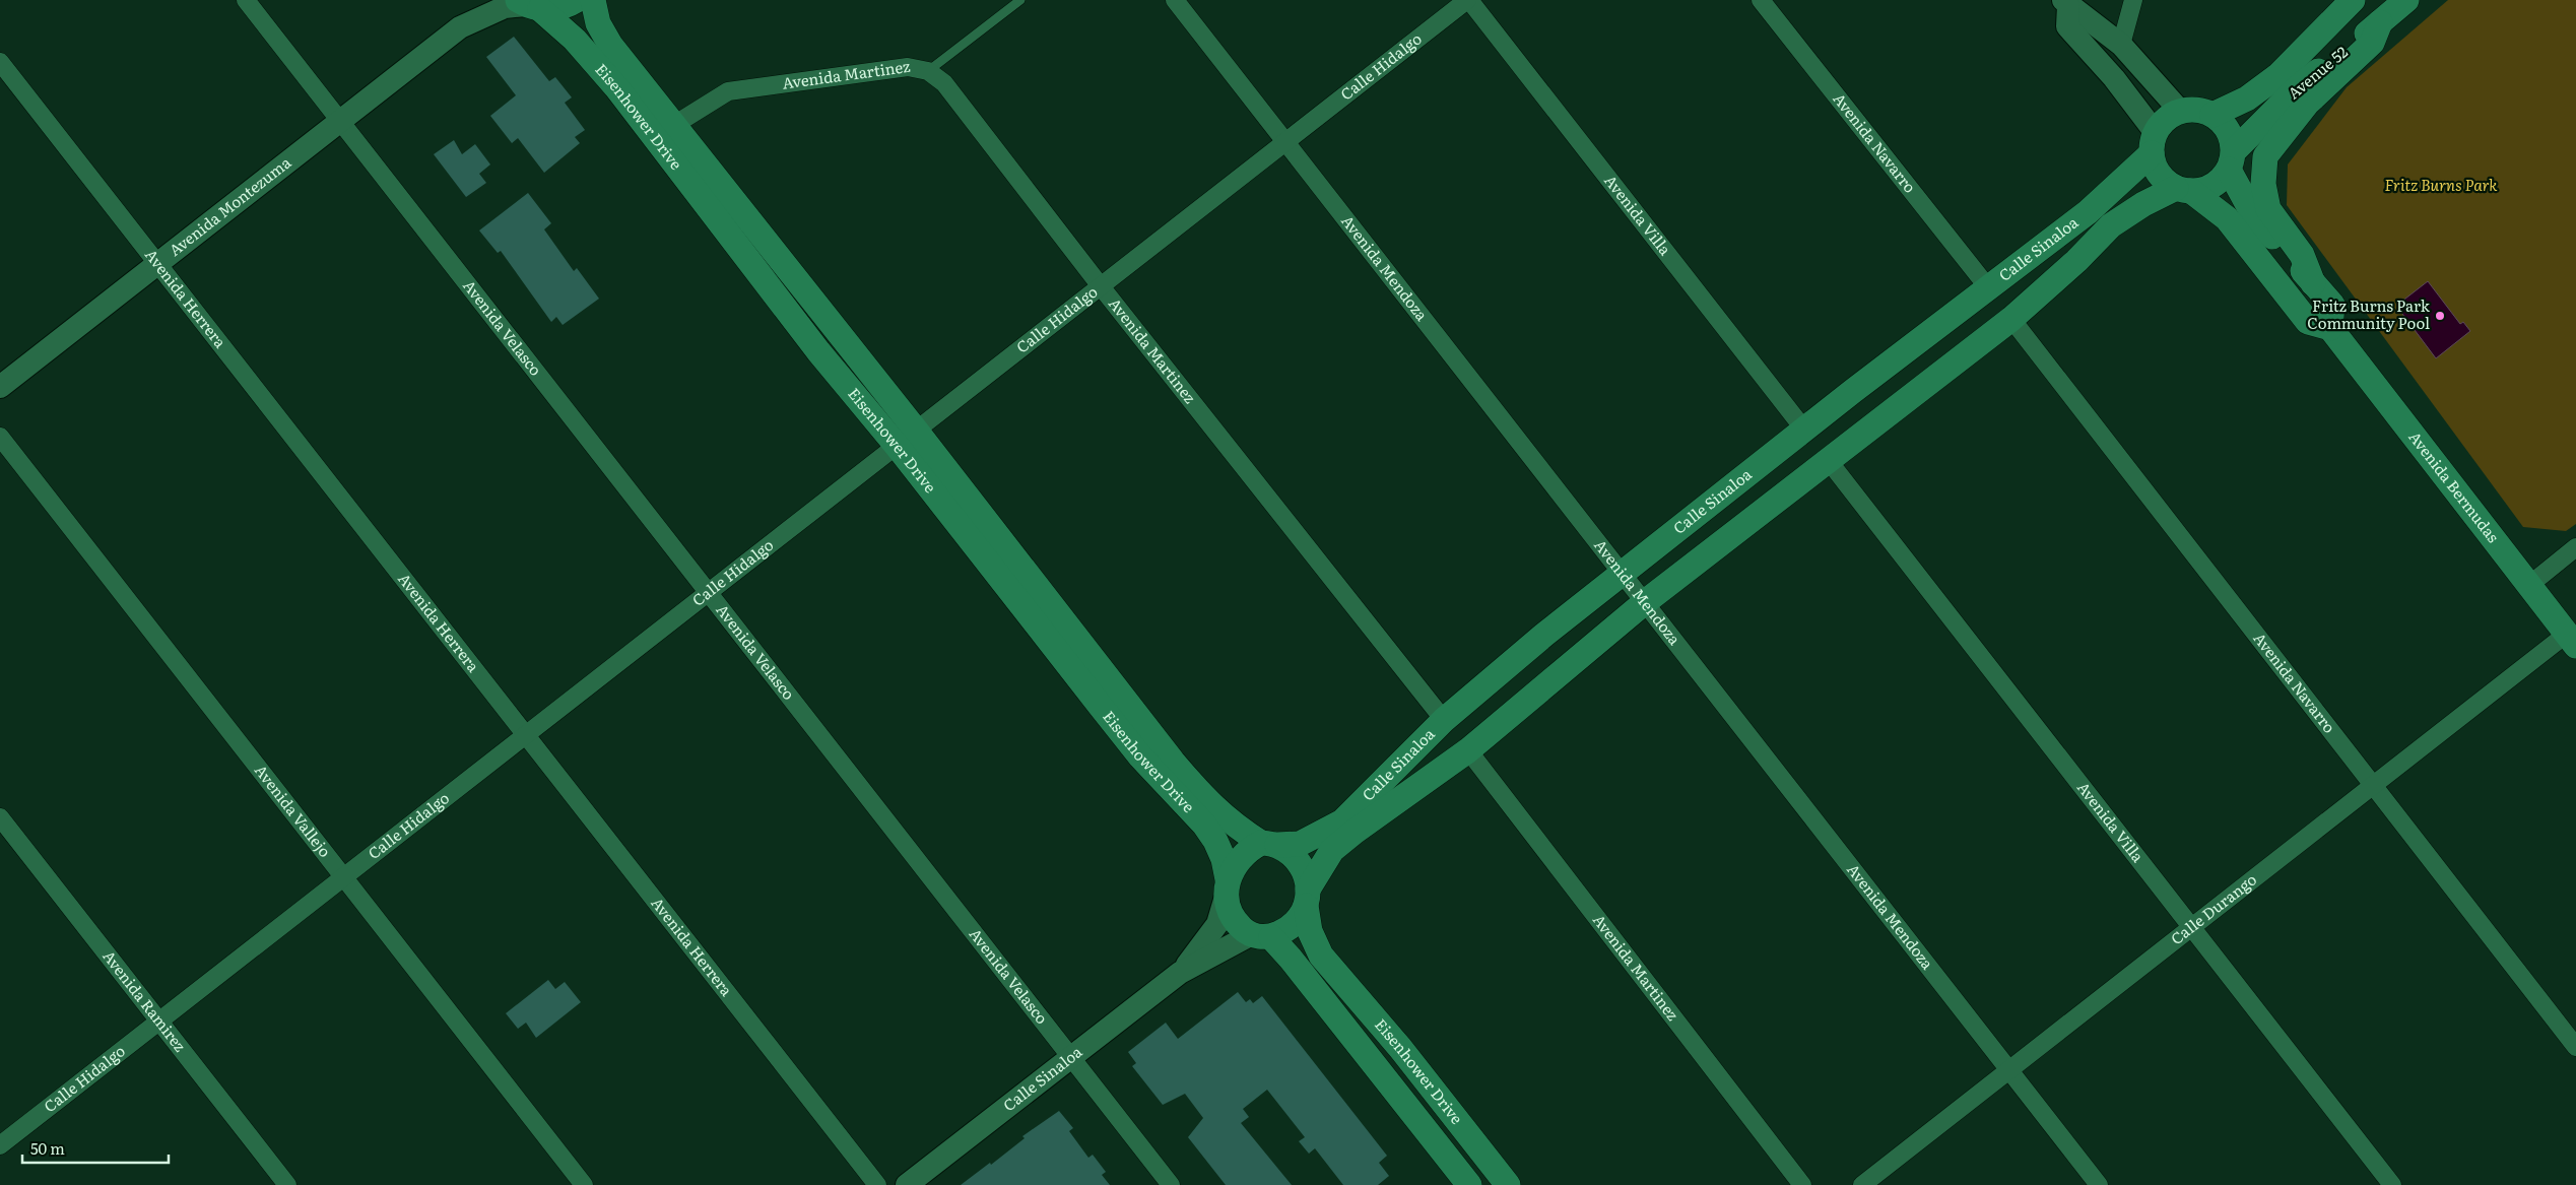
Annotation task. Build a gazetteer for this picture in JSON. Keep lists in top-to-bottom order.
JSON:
{
  "streets": {
    "main road": [
      "Avenue 52",
      "Eisenhower Drive",
      "Calle Sinaloa",
      "Avenida Bermudas"
    ],
    "street": [
      "Calle Hidalgo",
      "Avenida Martinez",
      "Avenida Navarro",
      "Avenida Montezuma",
      "Avenida Villa",
      "Avenida Mendoza",
      "Avenida Herrera",
      "Avenida Velasco",
      "Avenida Vallejo",
      "Calle Durango",
      "Avenida Ramirez"
    ]
  },
  "crossings": [
    ["Calle Hidalgo", "Avenida Martinez"],
    ["Calle Hidalgo", "Eisenhower Drive"],
    ["Calle Hidalgo", "Avenida Villa"],
    ["Calle Hidalgo", "Avenida Mendoza"],
    ["Calle Hidalgo", "Avenida Herrera"],
    ["Calle Hidalgo", "Avenida Velasco"],
    ["Calle Hidalgo", "Avenida Vallejo"],
    ["Calle Hidalgo", "Avenida Ramirez"],
    ["Avenue 52", "Calle Sinaloa"],
    ["Avenida Martinez", "Eisenhower Drive"],
    ["Avenida Martinez", "Calle Sinaloa"],
    ["Eisenhower Drive", "Avenida Montezuma"],
    ["Eisenhower Drive", "Calle Sinaloa"],
    ["Avenida Navarro", "Calle Sinaloa"],
    ["Avenida Navarro", "Calle Durango"],
    ["Avenida Montezuma", "Avenida Herrera"],
    ["Avenida Montezuma", "Avenida Velasco"],
    ["Avenida Villa", "Calle Sinaloa"],
    ["Avenida Villa", "Calle Durango"],
    ["Calle Sinaloa", "Avenida Mendoza"],
    ["Calle Sinaloa", "Avenida Velasco"],
    ["Avenida Mendoza", "Calle Durango"],
    ["Avenida Bermudas", "Calle Durango"]
  ],
  "parks": ["Fritz Burns Park"],
  "places": ["Fritz Burns Park Community Pool"],
  "scale_bar": "50 m"
}
